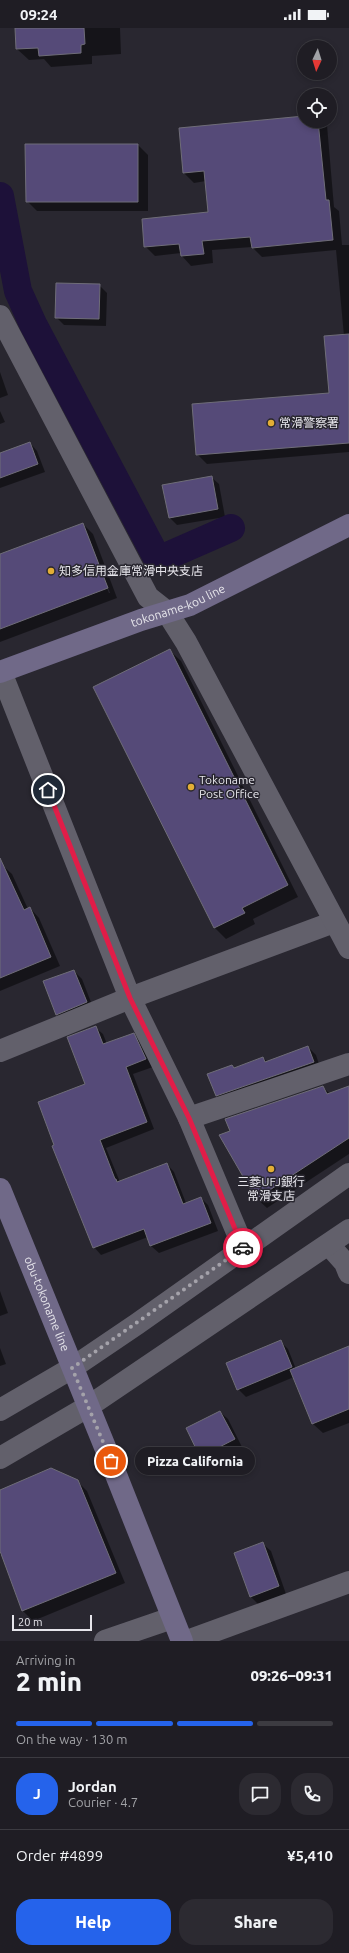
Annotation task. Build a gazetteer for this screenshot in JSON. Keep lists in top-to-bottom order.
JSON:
{
  "streets": {
    "main road": ["tokoname-kou line", "obu-tokoname line"]
  },
  "places": [
    "常滑警察署",
    "知多信用金庫常滑中央支店",
    "Tokoname Post Office",
    "三菱UFJ銀行 常滑支店",
    "Pizza California"
  ],
  "scale_bar": "20 m",
  "north": "bottom",
  "page": {
    "status": "09:24",
    "bubble": "Pizza California",
    "scale": "20 m",
    "heading": ["2 min", "Arriving in", "09:26–09:31"],
    "panel": [
      "Jordan",
      "Courier · 4.7",
      "Order #4899",
      "¥5,410"
    ],
    "bar": "On the way · 130 m",
    "round": "J",
    "buttons": ["Help", "Share"]
  }
}
